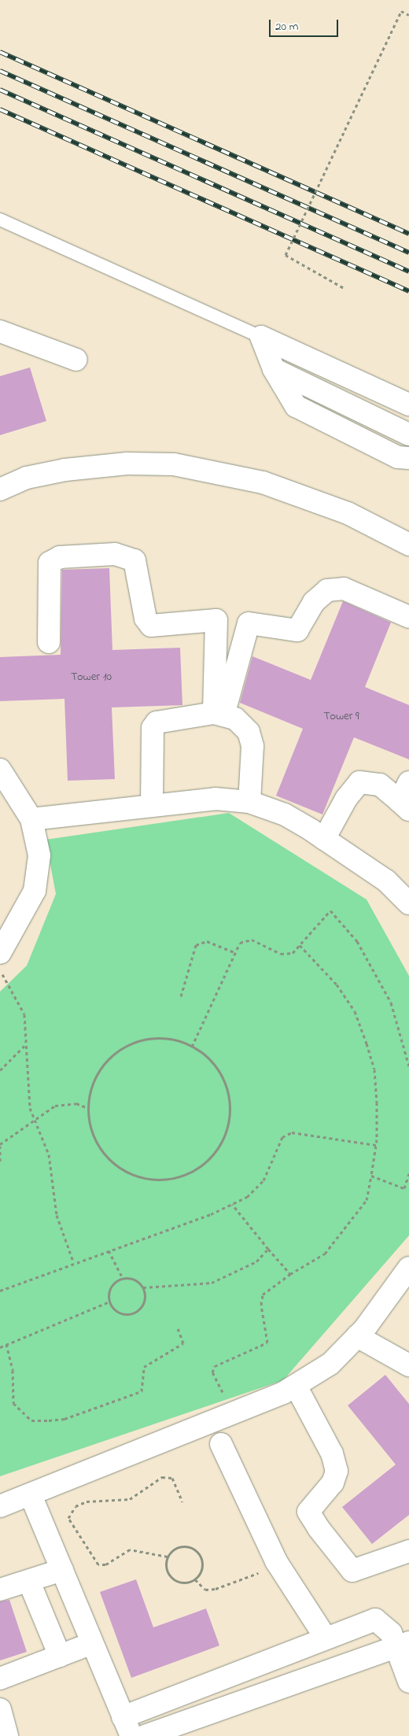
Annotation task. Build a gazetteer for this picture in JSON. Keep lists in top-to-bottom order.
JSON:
{
  "house_numbers": ["Tower 10", "Tower 9"],
  "scale_bar": "20 m"
}
